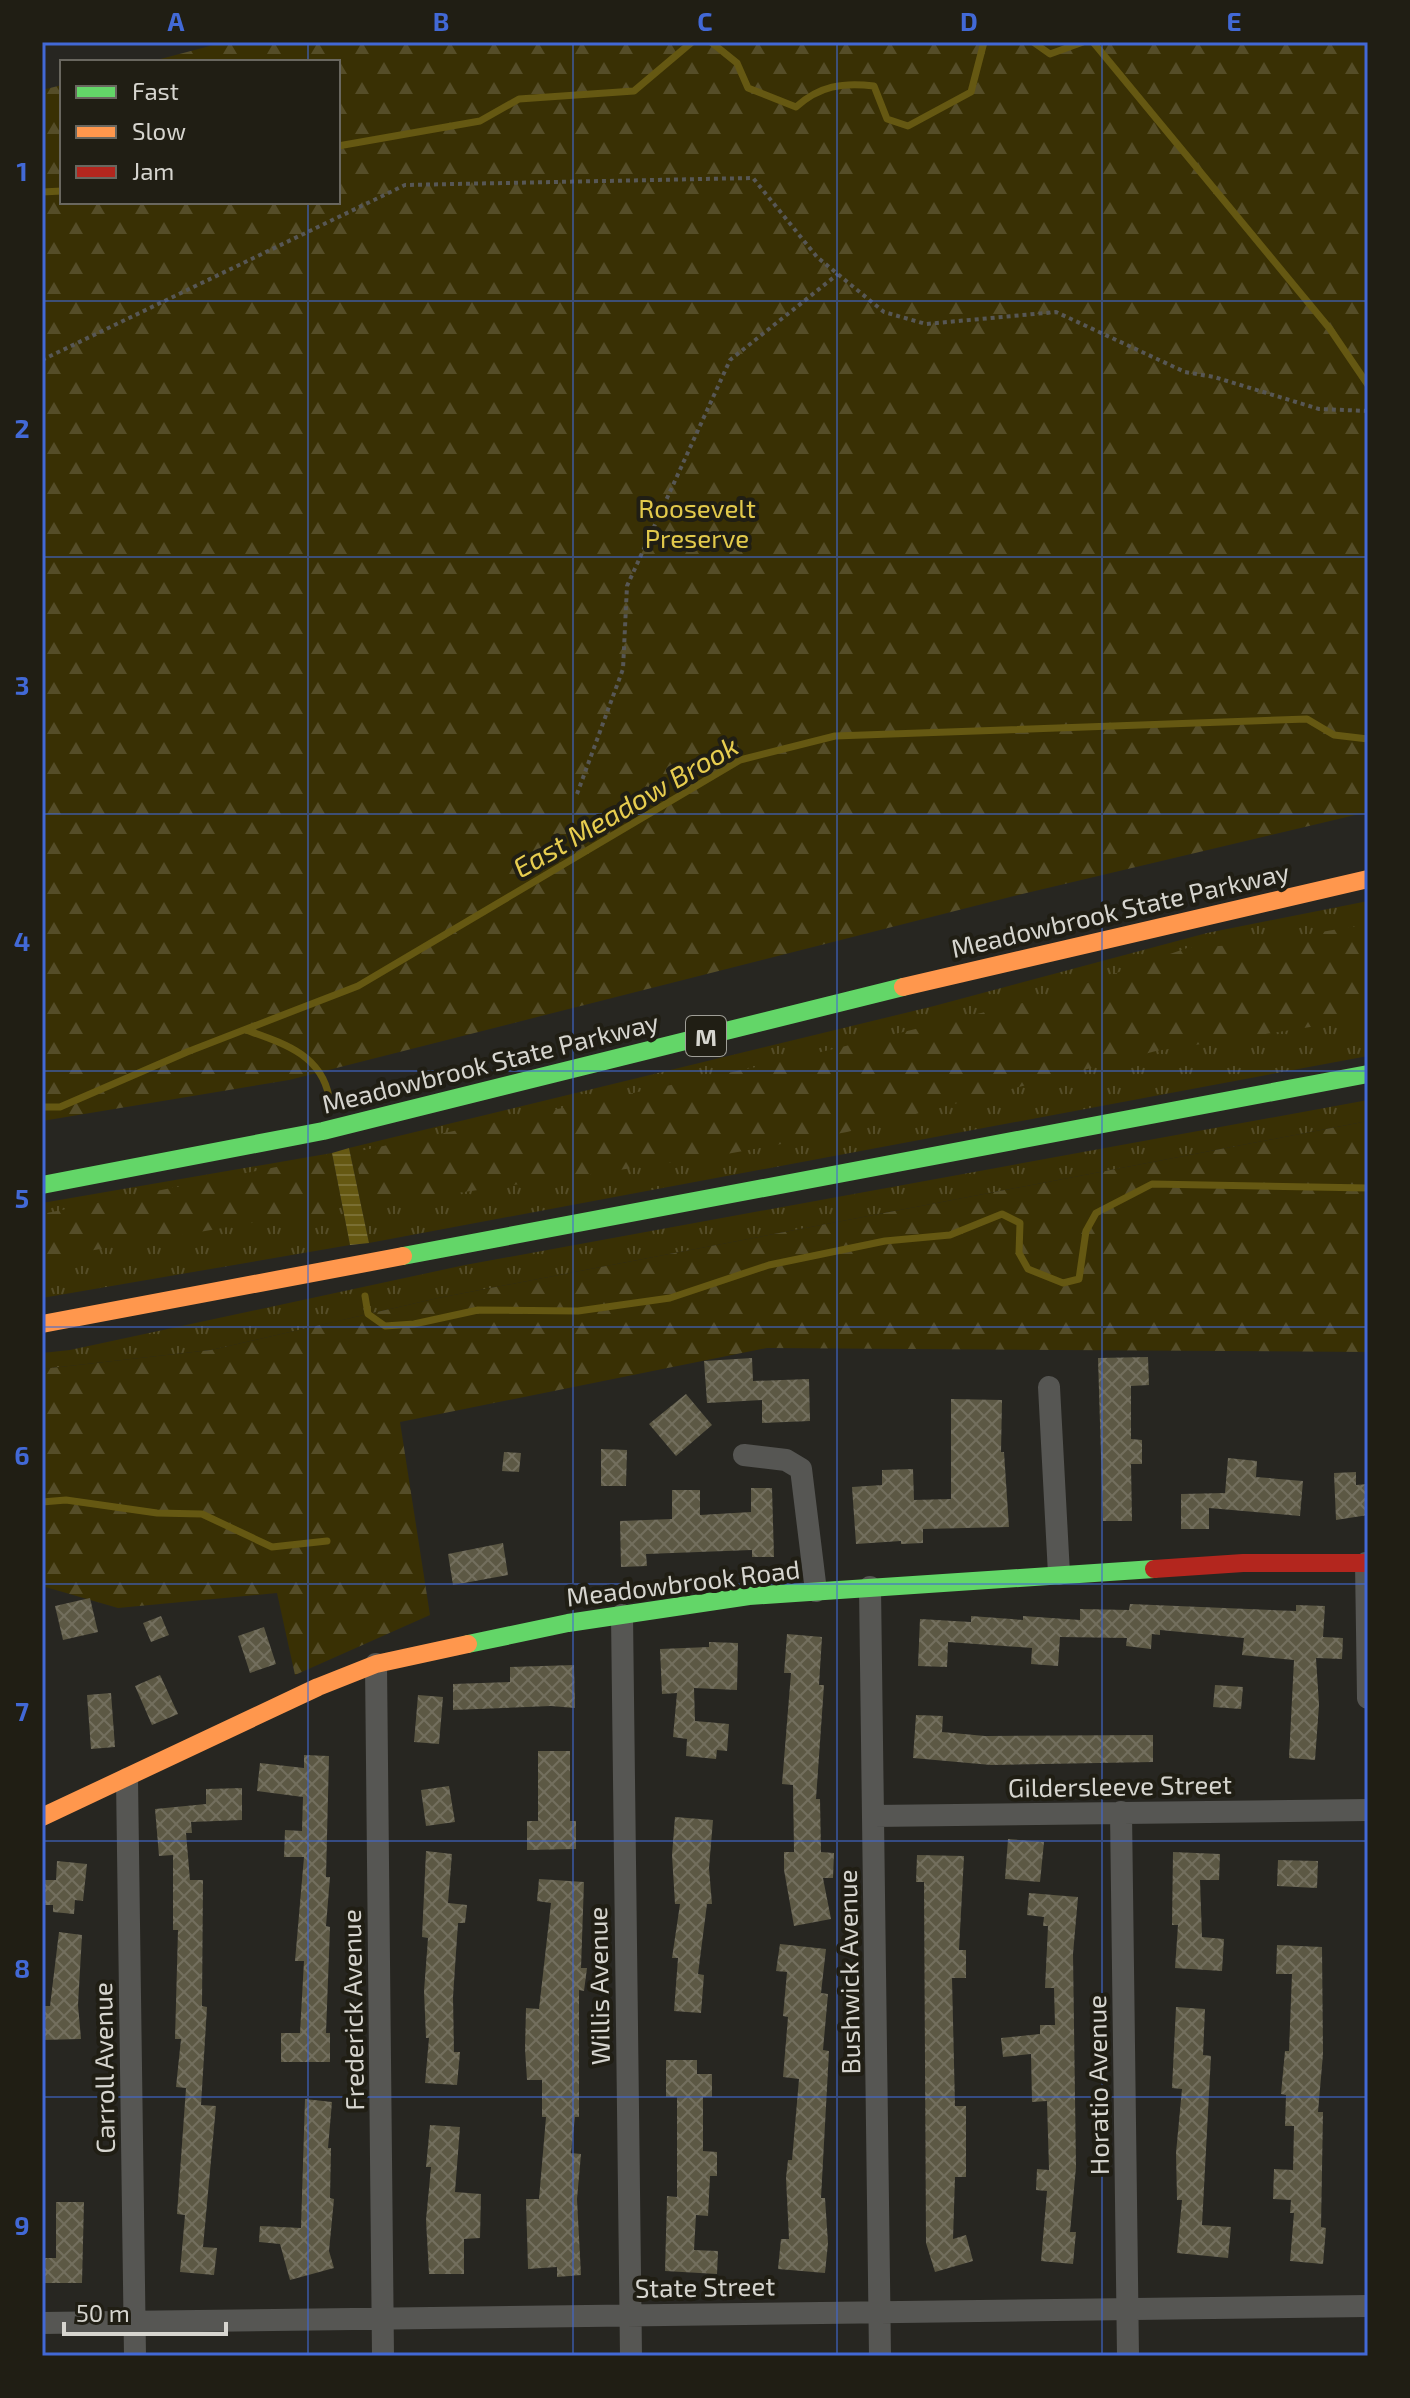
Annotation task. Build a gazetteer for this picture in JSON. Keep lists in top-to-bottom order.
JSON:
{
  "streets": {
    "main road": ["Meadowbrook State Parkway", "M", "Meadowbrook Road"],
    "street": [
      "Gildersleeve Street",
      "Bushwick Avenue",
      "Willis Avenue",
      "Frederick Avenue",
      "Carroll Avenue",
      "Horatio Avenue",
      "State Street"
    ]
  },
  "crossings": [
    ["Meadowbrook Road", "Bushwick Avenue"],
    ["Meadowbrook Road", "Willis Avenue"],
    ["Meadowbrook Road", "Frederick Avenue"],
    ["Meadowbrook Road", "Carroll Avenue"],
    ["Gildersleeve Street", "Bushwick Avenue"],
    ["Gildersleeve Street", "Horatio Avenue"],
    ["Bushwick Avenue", "State Street"],
    ["Willis Avenue", "State Street"],
    ["Frederick Avenue", "State Street"],
    ["Carroll Avenue", "State Street"],
    ["Horatio Avenue", "State Street"]
  ],
  "water": ["East Meadow Brook"],
  "parks": ["Roosevelt Preserve"],
  "legend": ["Fast", "Slow", "Jam"],
  "scale_bar": "50 m",
  "grid": {
    "columns": [
      "A",
      "B",
      "C",
      "D",
      "E"
    ],
    "rows": [
      "1",
      "2",
      "3",
      "4",
      "5",
      "6",
      "7",
      "8",
      "9"
    ]
  }
}
